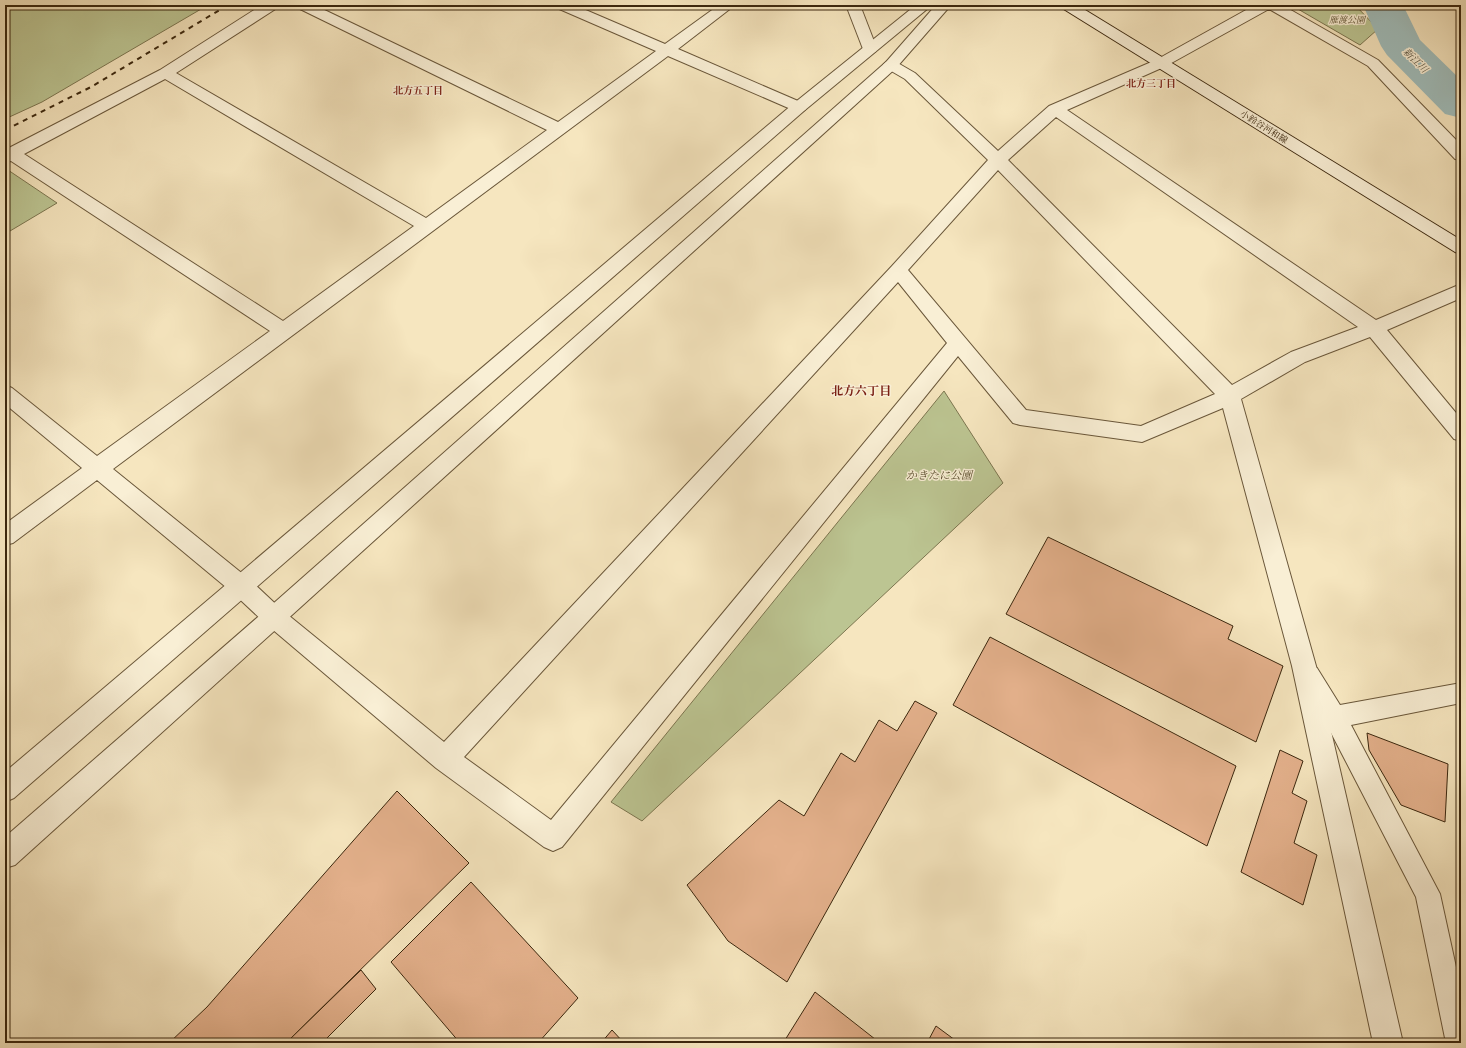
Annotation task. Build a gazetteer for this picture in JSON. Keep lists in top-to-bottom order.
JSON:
{
  "streets": {
    "street": ["小鈴谷河和線"]
  },
  "districts": ["北方三丁目", "北方五丁目", "北方六丁目"],
  "water": ["新江川"],
  "parks": ["雁渡公園", "かきたに公園"]
}
